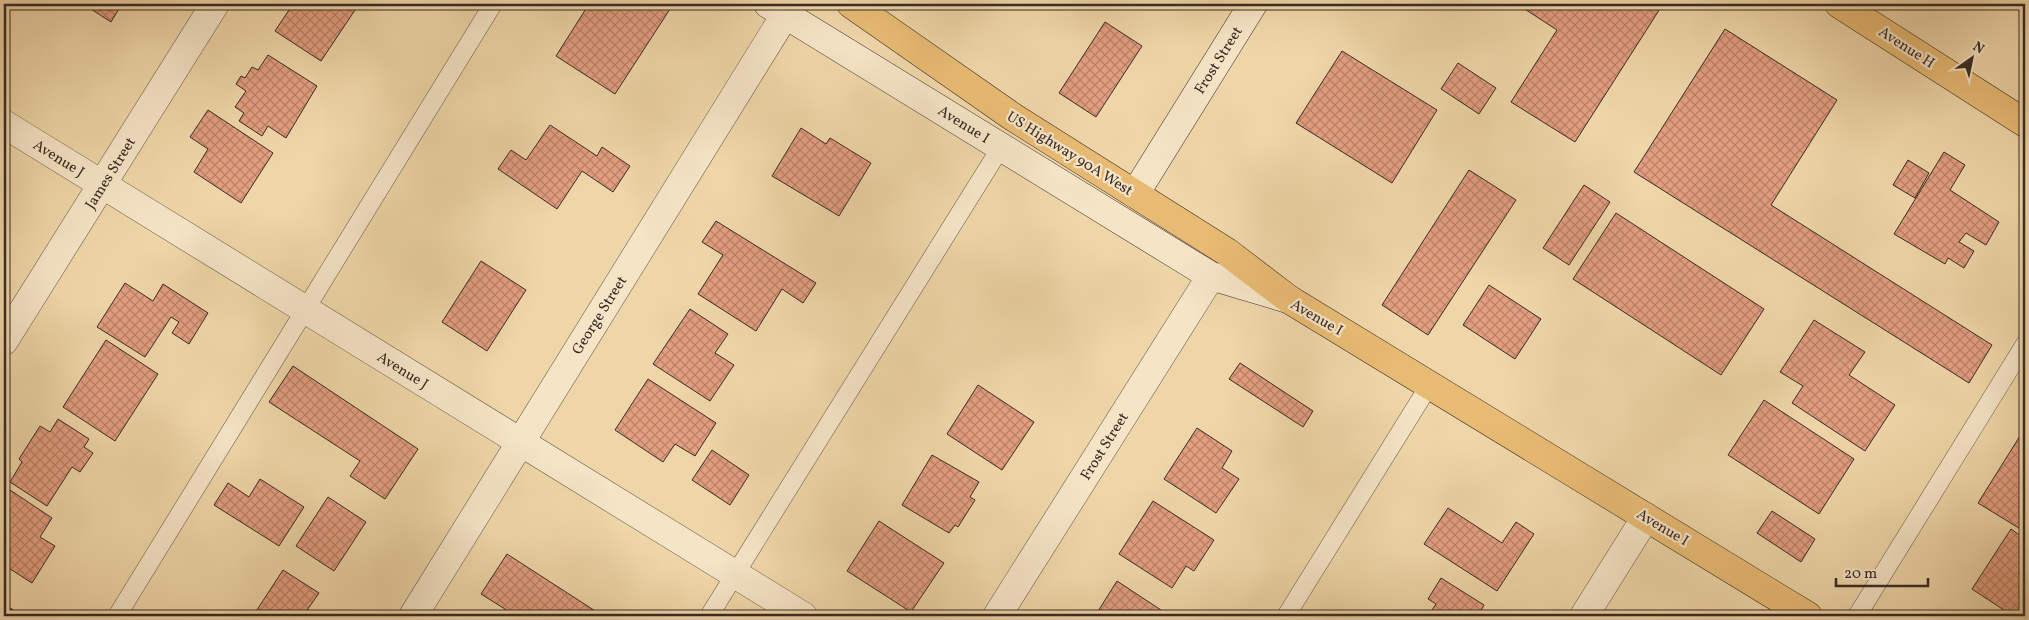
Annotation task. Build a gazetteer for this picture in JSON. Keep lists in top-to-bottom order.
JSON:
{
  "streets": {
    "main road": ["Avenue H", "Avenue I", "US Highway 90A West"],
    "street": [
      "Frost Street",
      "Avenue J",
      "James Street",
      "George Street"
    ]
  },
  "crossings": [
    ["Frost Street", "Avenue I"],
    ["Frost Street", "US Highway 90A West"],
    ["Avenue I", "US Highway 90A West"],
    ["Avenue I", "George Street"],
    ["Avenue J", "James Street"],
    ["Avenue J", "George Street"]
  ],
  "scale_bar": "20 m",
  "north": "top right"
}
